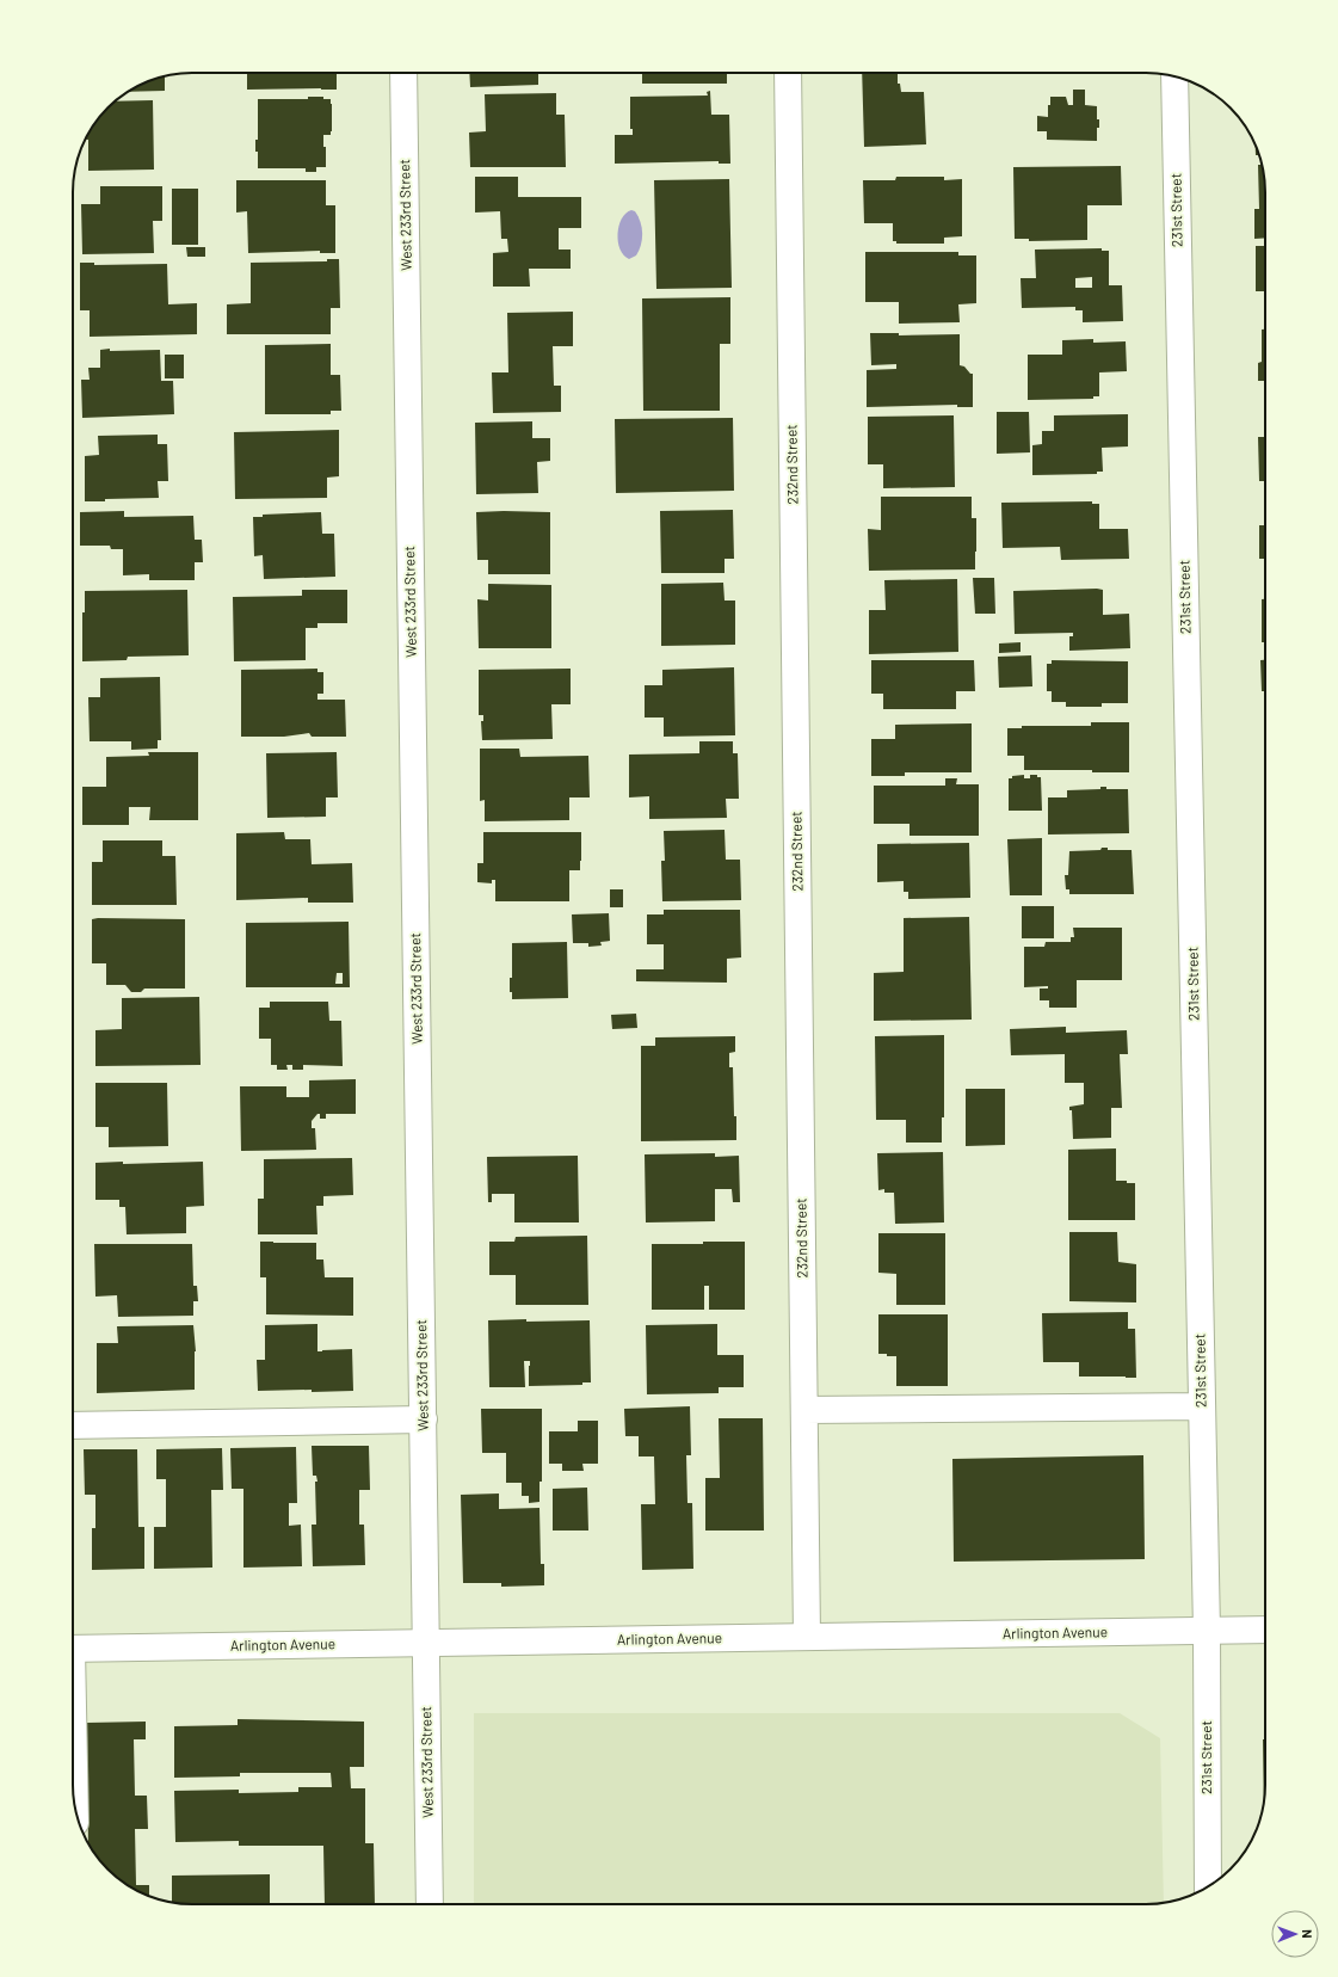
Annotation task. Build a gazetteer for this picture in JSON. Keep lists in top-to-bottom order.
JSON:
{
  "streets": {
    "street": [
      "231st Street",
      "West 233rd Street",
      "232nd Street",
      "Arlington Avenue"
    ]
  },
  "crossings": [
    ["231st Street", "Arlington Avenue"],
    ["West 233rd Street", "Arlington Avenue"],
    ["232nd Street", "Arlington Avenue"]
  ],
  "north": "right"
}
